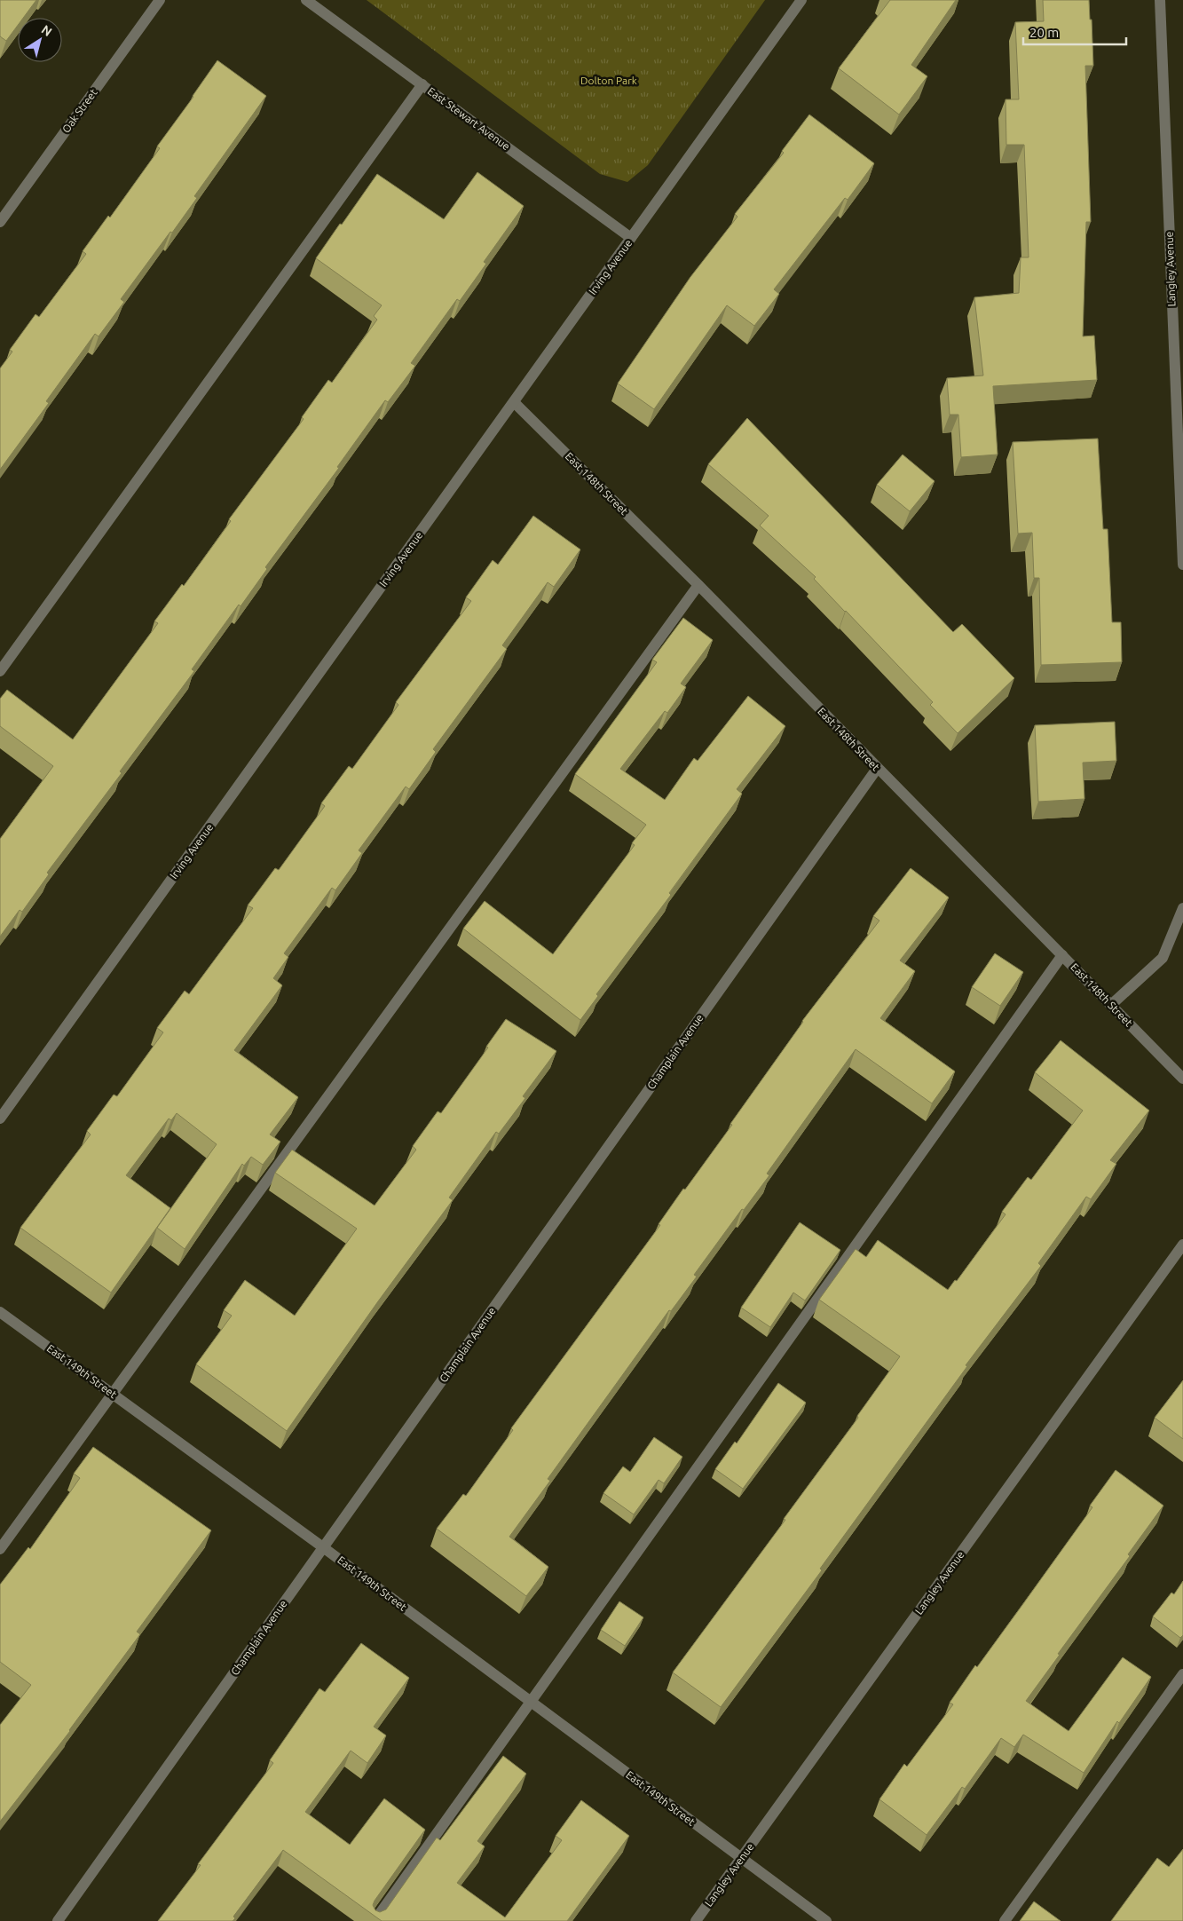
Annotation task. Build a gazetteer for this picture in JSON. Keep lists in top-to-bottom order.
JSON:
{
  "streets": {
    "street": [
      "Oak Street",
      "East Stewart Avenue",
      "Irving Avenue",
      "Langley Avenue",
      "East 148th Street",
      "Champlain Avenue",
      "East 149th Street"
    ]
  },
  "crossings": [
    ["East Stewart Avenue", "Irving Avenue"],
    ["Irving Avenue", "East 148th Street"],
    ["Langley Avenue", "East 149th Street"],
    ["East 148th Street", "Champlain Avenue"],
    ["Champlain Avenue", "East 149th Street"]
  ],
  "parks": ["Dolton Park"],
  "scale_bar": "20 m",
  "north": "top right"
}
